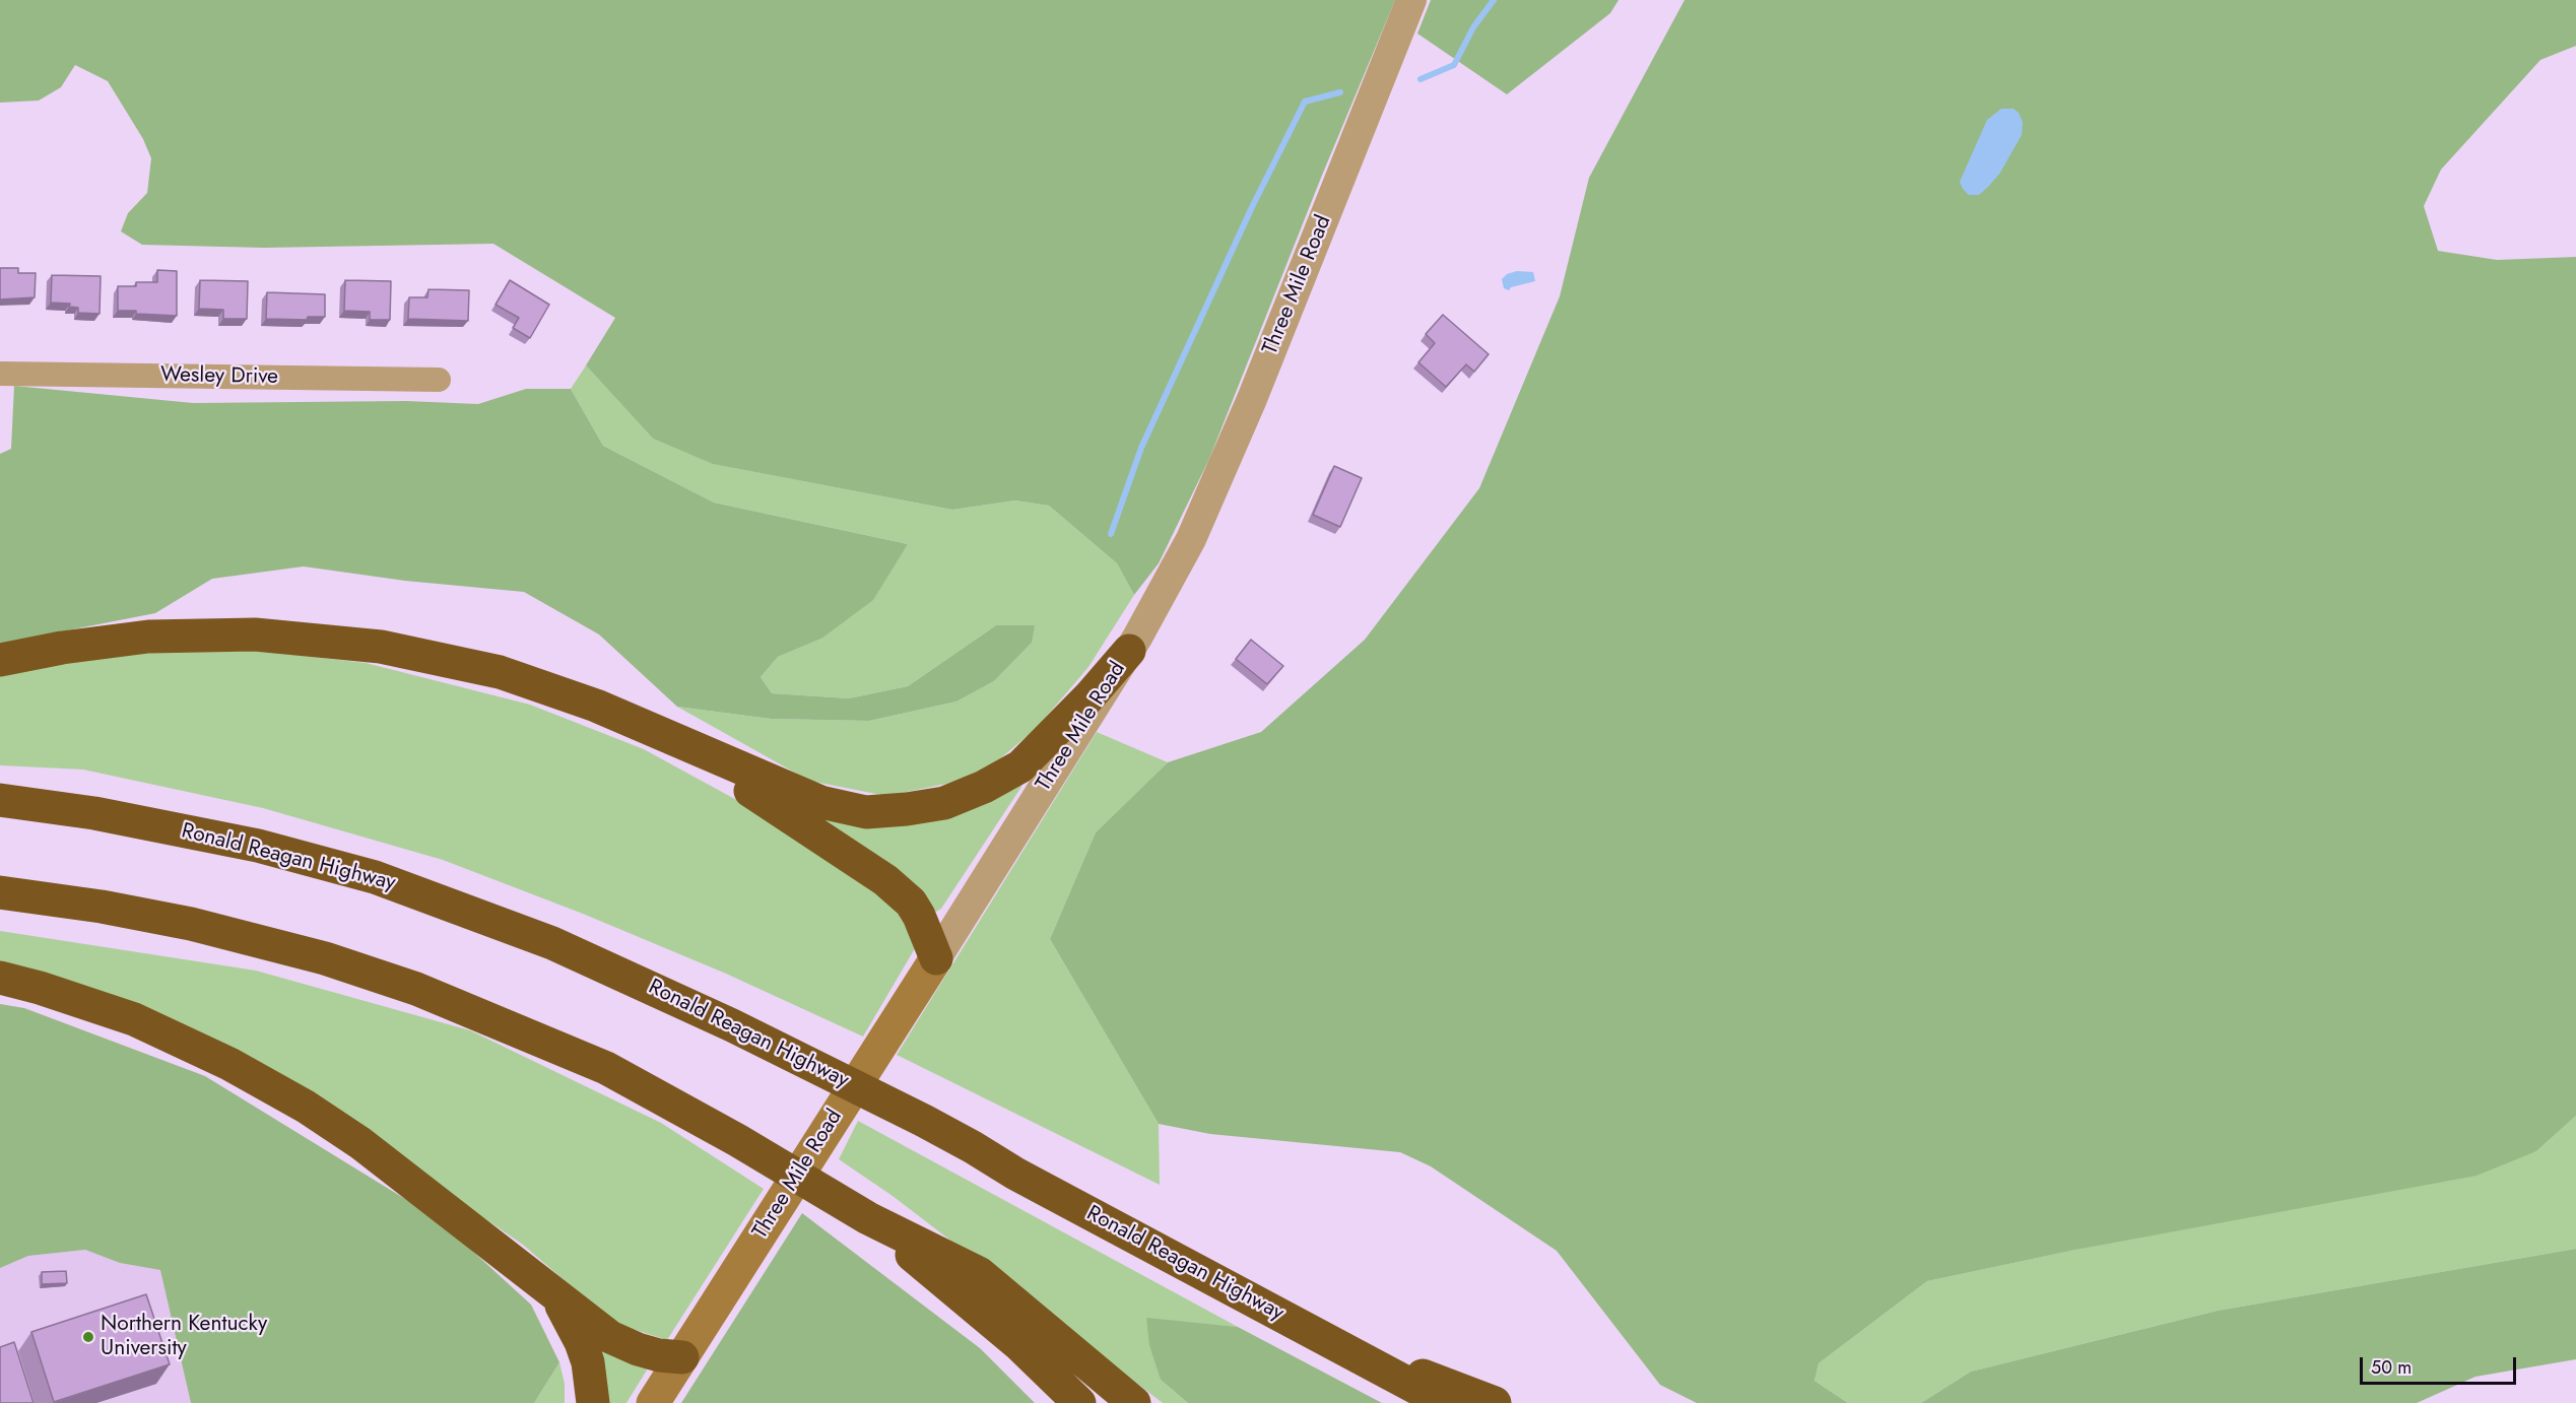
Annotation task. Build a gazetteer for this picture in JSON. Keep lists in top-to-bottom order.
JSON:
{
  "streets": {
    "highway": ["Ronald Reagan Highway"],
    "main road": ["Three Mile Road"],
    "street": ["Wesley Drive"]
  },
  "places": ["Northern Kentucky University"],
  "scale_bar": "50 m"
}
